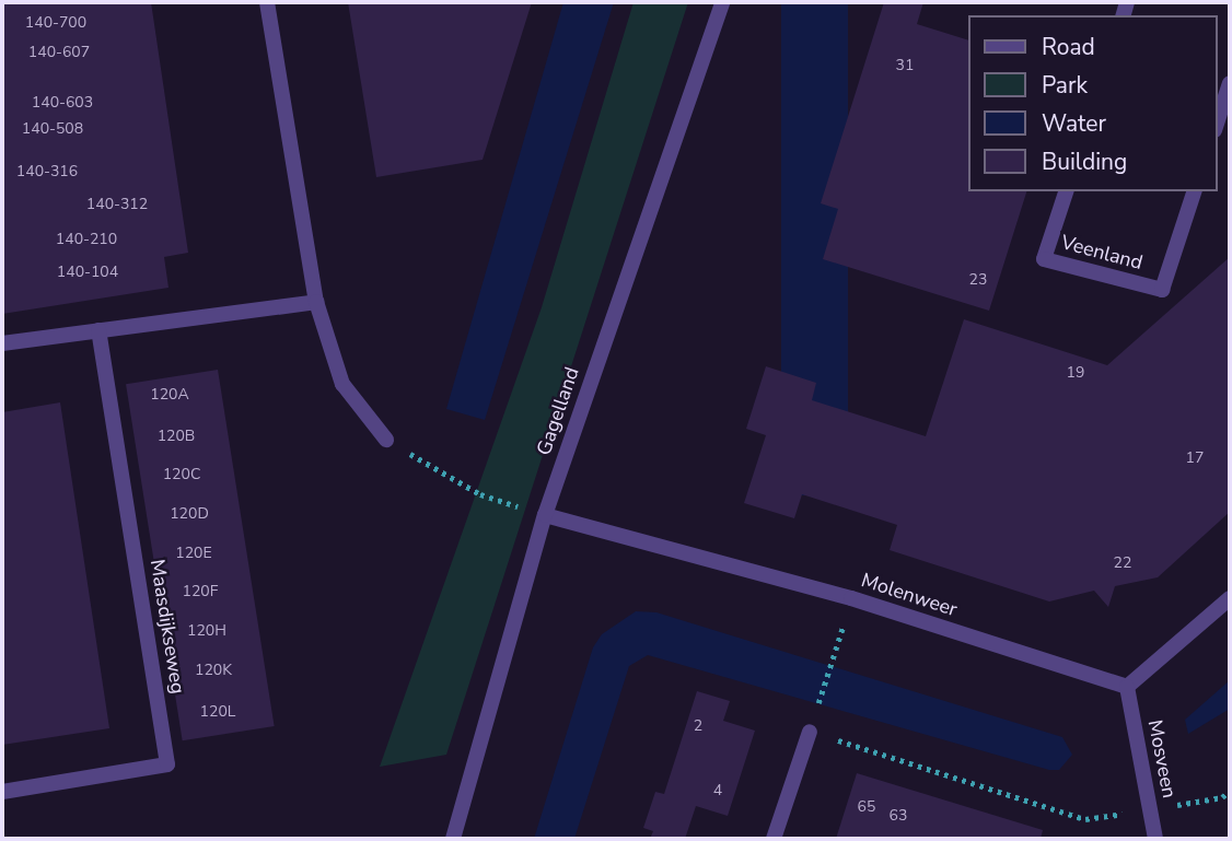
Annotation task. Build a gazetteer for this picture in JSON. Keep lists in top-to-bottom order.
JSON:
{
  "streets": {
    "street": [
      "Veenland",
      "Gagelland",
      "Molenweer",
      "Maasdijkseweg",
      "Mosveen"
    ]
  },
  "crossings": [
    ["Gagelland", "Molenweer"],
    ["Molenweer", "Mosveen"]
  ],
  "house_numbers": [
    "140-700",
    "140-607",
    "31",
    "140-603",
    "140-508",
    "140-316",
    "140-312",
    "140-210",
    "140-104",
    "23",
    "19",
    "120A",
    "120B",
    "17",
    "120C",
    "120D",
    "120E",
    "22",
    "120F",
    "120H",
    "120K",
    "120L",
    "2",
    "4",
    "65",
    "63"
  ],
  "legend": [
    "Road",
    "Park",
    "Water",
    "Building"
  ]
}
